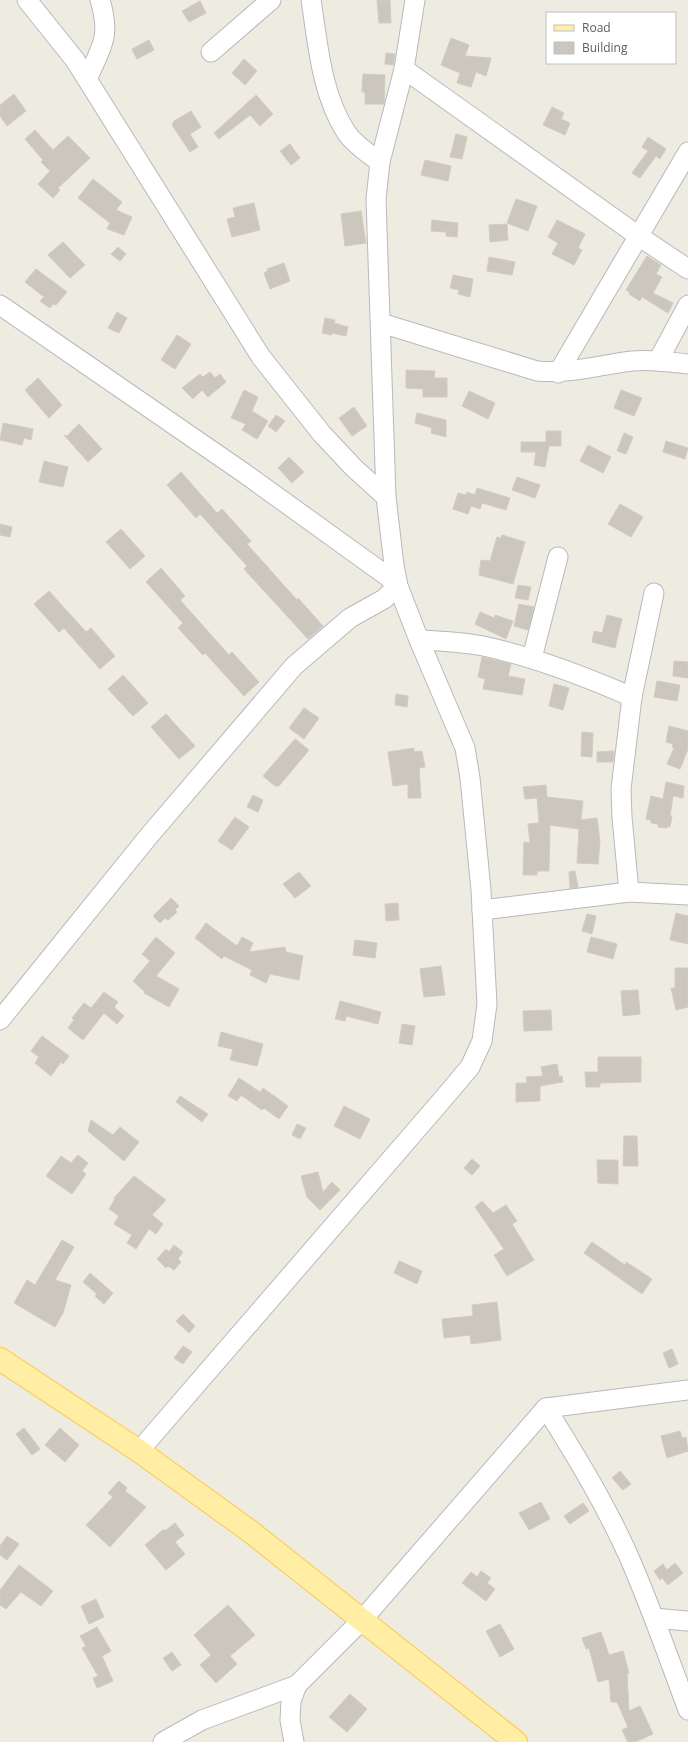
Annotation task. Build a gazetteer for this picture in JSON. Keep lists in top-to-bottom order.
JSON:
{
  "legend": ["Road", "Building"]
}
